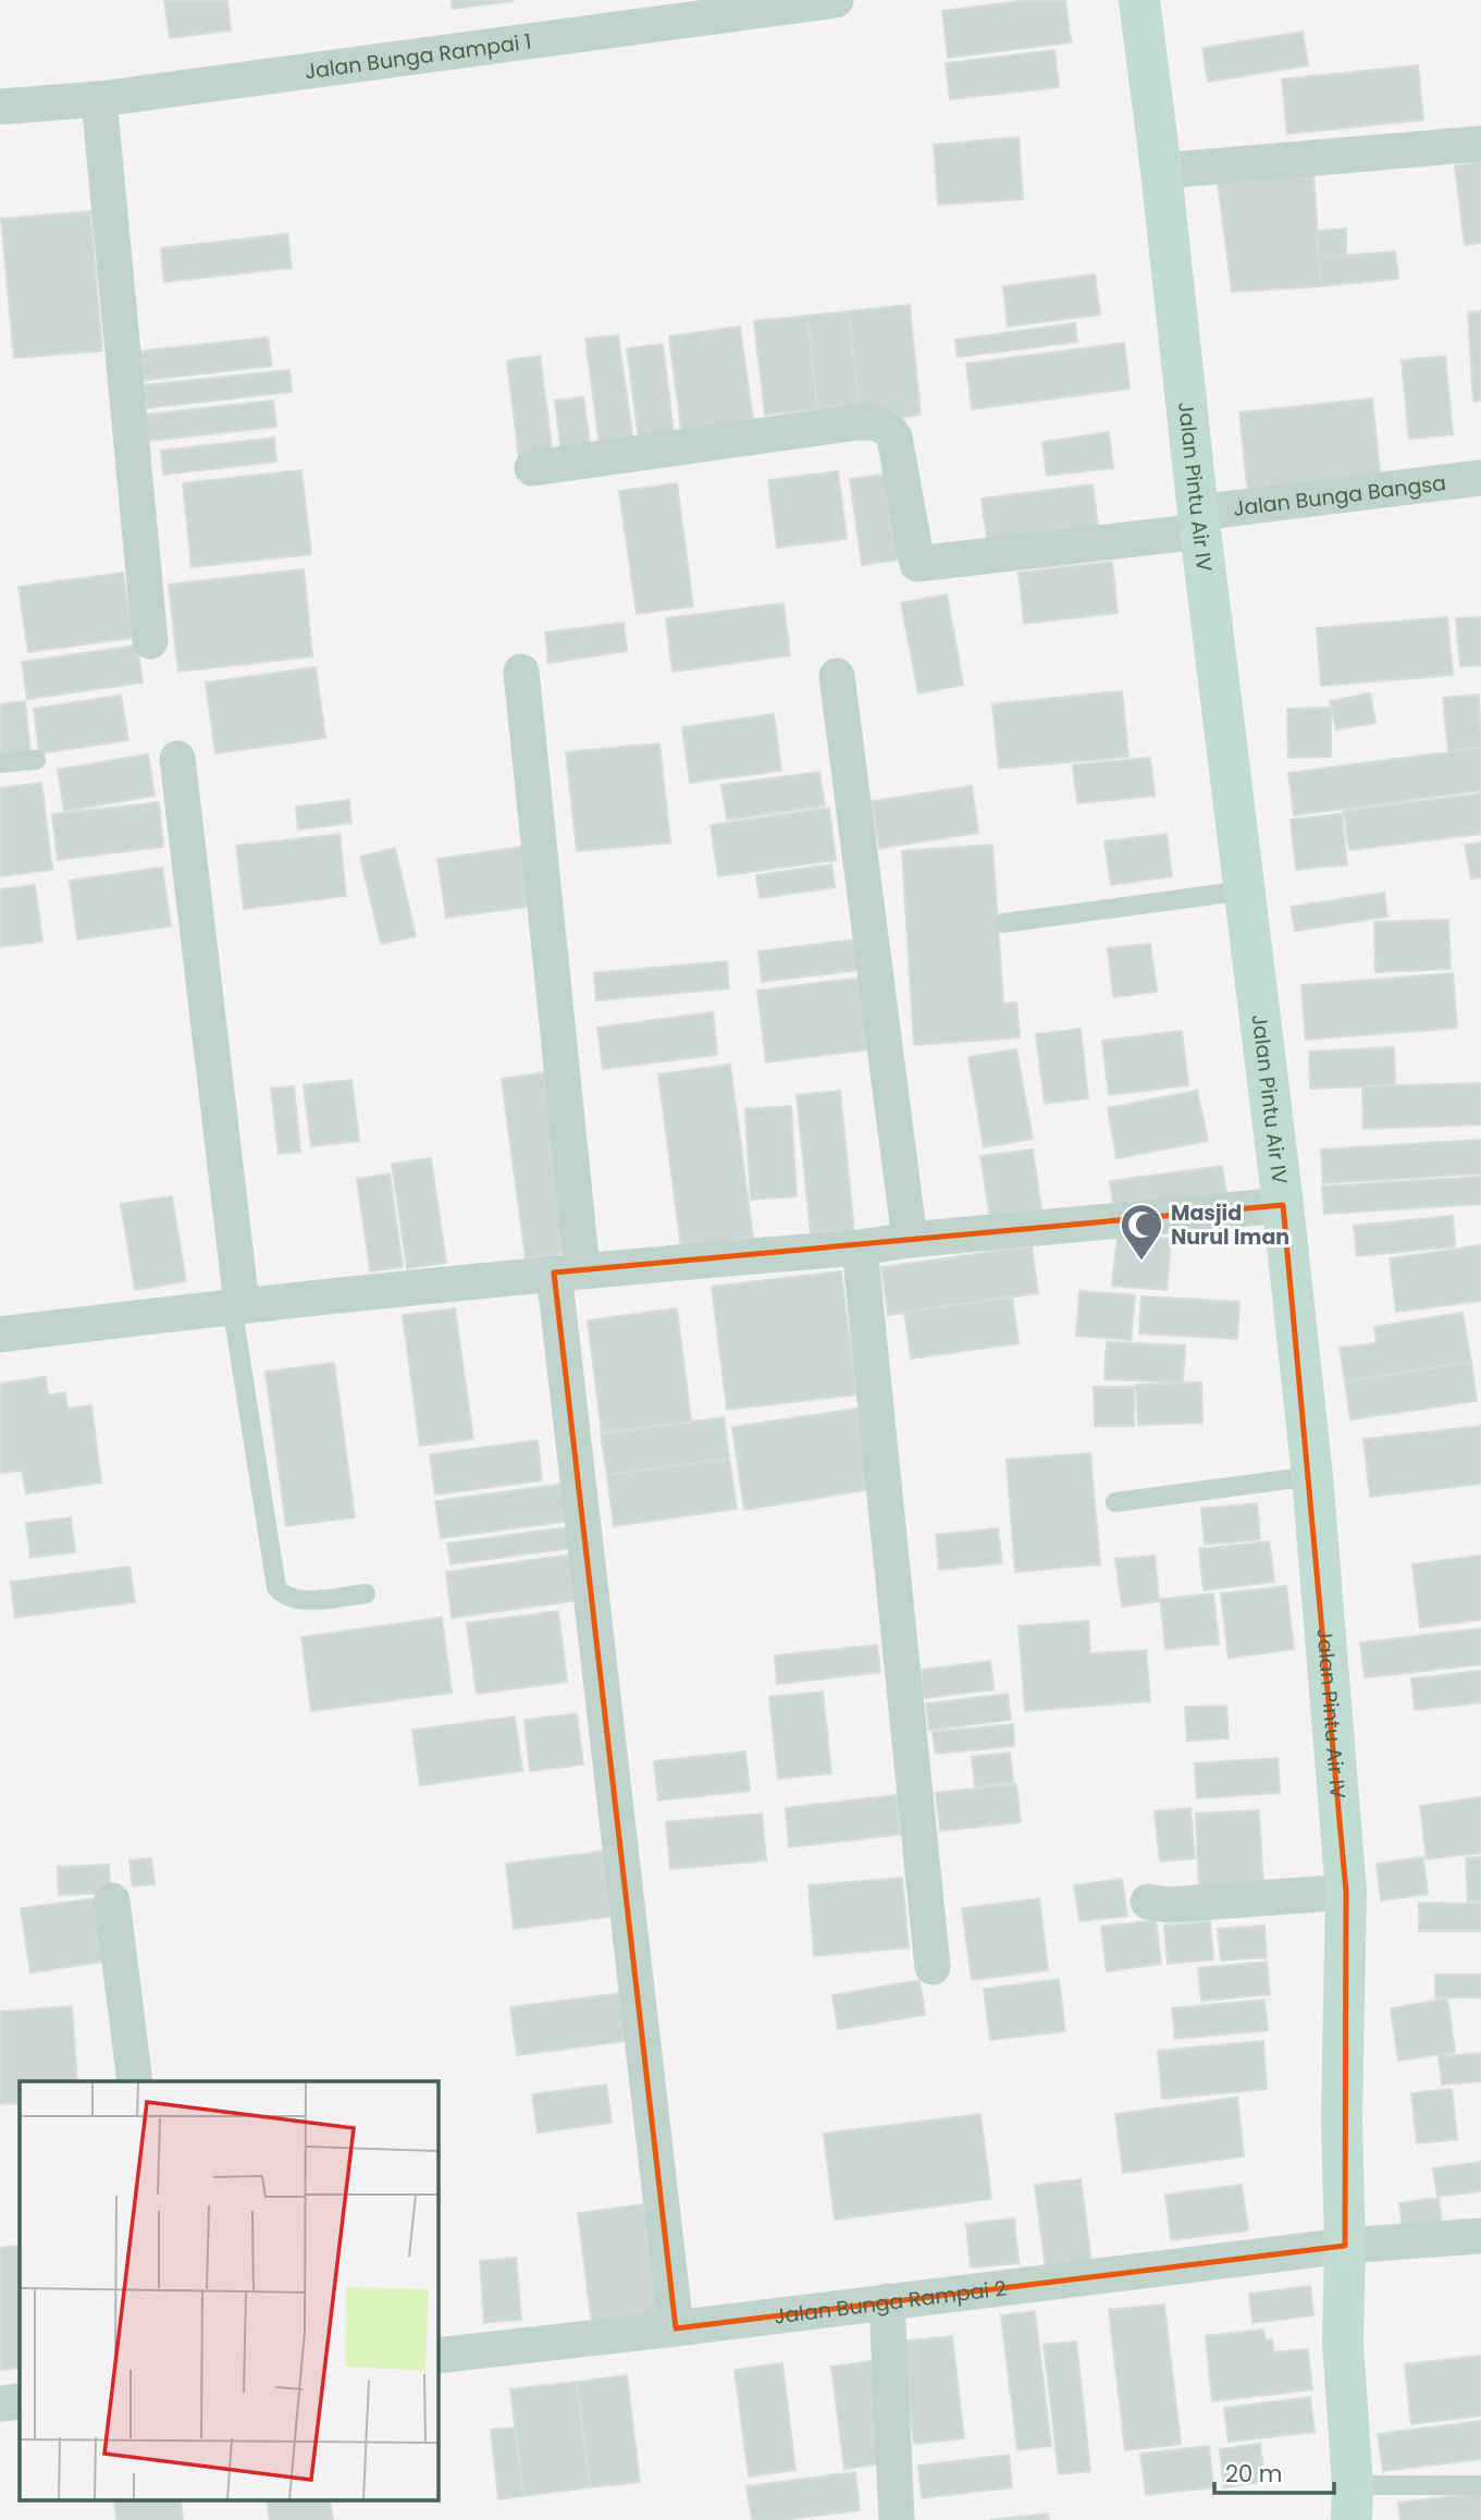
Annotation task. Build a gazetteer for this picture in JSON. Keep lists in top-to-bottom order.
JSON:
{
  "streets": {
    "main road": ["Jalan Pintu Air IV"],
    "street": ["Jalan Bunga Rampai 1", "Jalan Bunga Bangsa", "Jalan Bunga Rampai 2"]
  },
  "crossings": [
    ["Jalan Pintu Air IV", "Jalan Bunga Bangsa"],
    ["Jalan Pintu Air IV", "Jalan Bunga Rampai 2"]
  ],
  "places": {
    "mosque": ["Masjid Nurul Iman"]
  },
  "scale_bar": "20 m"
}
